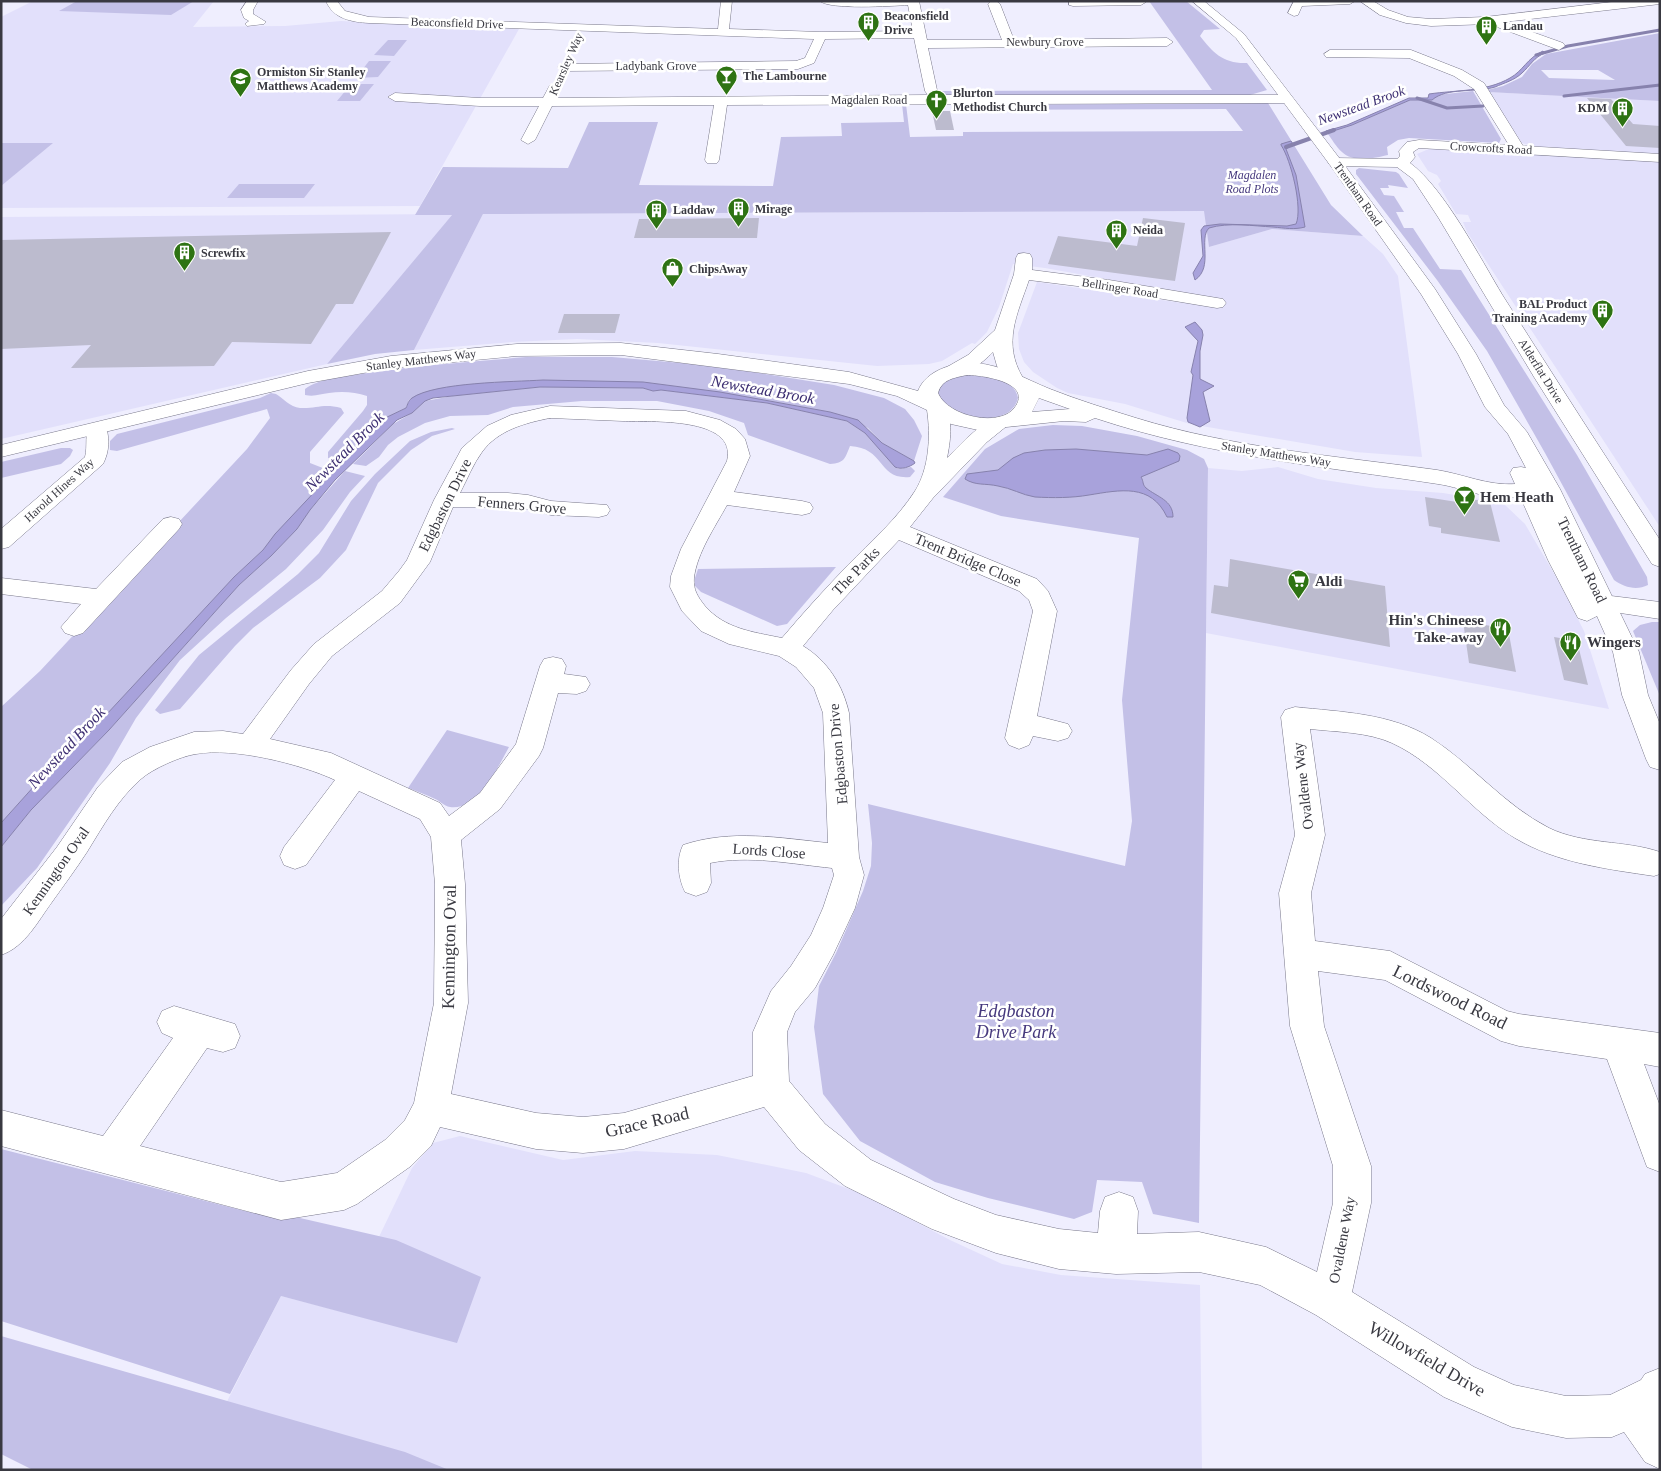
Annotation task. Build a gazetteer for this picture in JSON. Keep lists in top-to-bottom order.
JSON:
{
  "streets": {
    "street": [
      "Beaconsfield Drive",
      "Newbury Grove",
      "Kearsley Way",
      "Ladybank Grove",
      "Magdalen Road",
      "Crowcrofts Road",
      "Trentham Road",
      "Bellringer Road",
      "Stanley Matthews Way",
      "Alderflat Drive",
      "Harold Hines Way",
      "Edgbaston Drive",
      "Fenners Grove",
      "Trent Bridge Close",
      "The Parks",
      "Ovaldene Way",
      "Lords Close",
      "Kennington Oval",
      "Lordswood Road",
      "Grace Road",
      "Willowfield Drive"
    ]
  },
  "crossings": [
    ["Beaconsfield Drive", "Newbury Grove"],
    ["Beaconsfield Drive", "Kearsley Way"],
    ["Beaconsfield Drive", "Ladybank Grove"],
    ["Kearsley Way", "Ladybank Grove"],
    ["Kearsley Way", "Magdalen Road"],
    ["Magdalen Road", "Trentham Road"],
    ["Crowcrofts Road", "Alderflat Drive"],
    ["Trentham Road", "Stanley Matthews Way"],
    ["Bellringer Road", "Stanley Matthews Way"],
    ["Bellringer Road", "The Parks"],
    ["Stanley Matthews Way", "Harold Hines Way"],
    ["Stanley Matthews Way", "The Parks"],
    ["Edgbaston Drive", "Fenners Grove"],
    ["Edgbaston Drive", "The Parks"],
    ["Edgbaston Drive", "Lords Close"],
    ["Edgbaston Drive", "Kennington Oval"],
    ["Edgbaston Drive", "Grace Road"],
    ["Edgbaston Drive", "Willowfield Drive"],
    ["Trent Bridge Close", "The Parks"],
    ["Ovaldene Way", "Lordswood Road"],
    ["Ovaldene Way", "Willowfield Drive"],
    ["Kennington Oval", "Grace Road"],
    ["Grace Road", "Willowfield Drive"]
  ],
  "water": ["Newstead Brook"],
  "parks": ["Magdalen Road Plots", "Edgbaston Drive Park"],
  "places": {
    "building": [
      "Beaconsfield Drive",
      "Landau",
      "KDM",
      "Mirage",
      "Laddaw",
      "Neida",
      "Screwfix",
      "BAL Product Training Academy"
    ],
    "bar": ["The Lambourne", "Hem Heath"],
    "school or university": ["Ormiston Sir Stanley Matthews Academy"],
    "church": ["Blurton Methodist Church"],
    "shop": ["ChipsAway"],
    "supermarket": ["Aldi"],
    "restaurant": ["Hin's Chineese Take-away", "Wingers"]
  }
}
